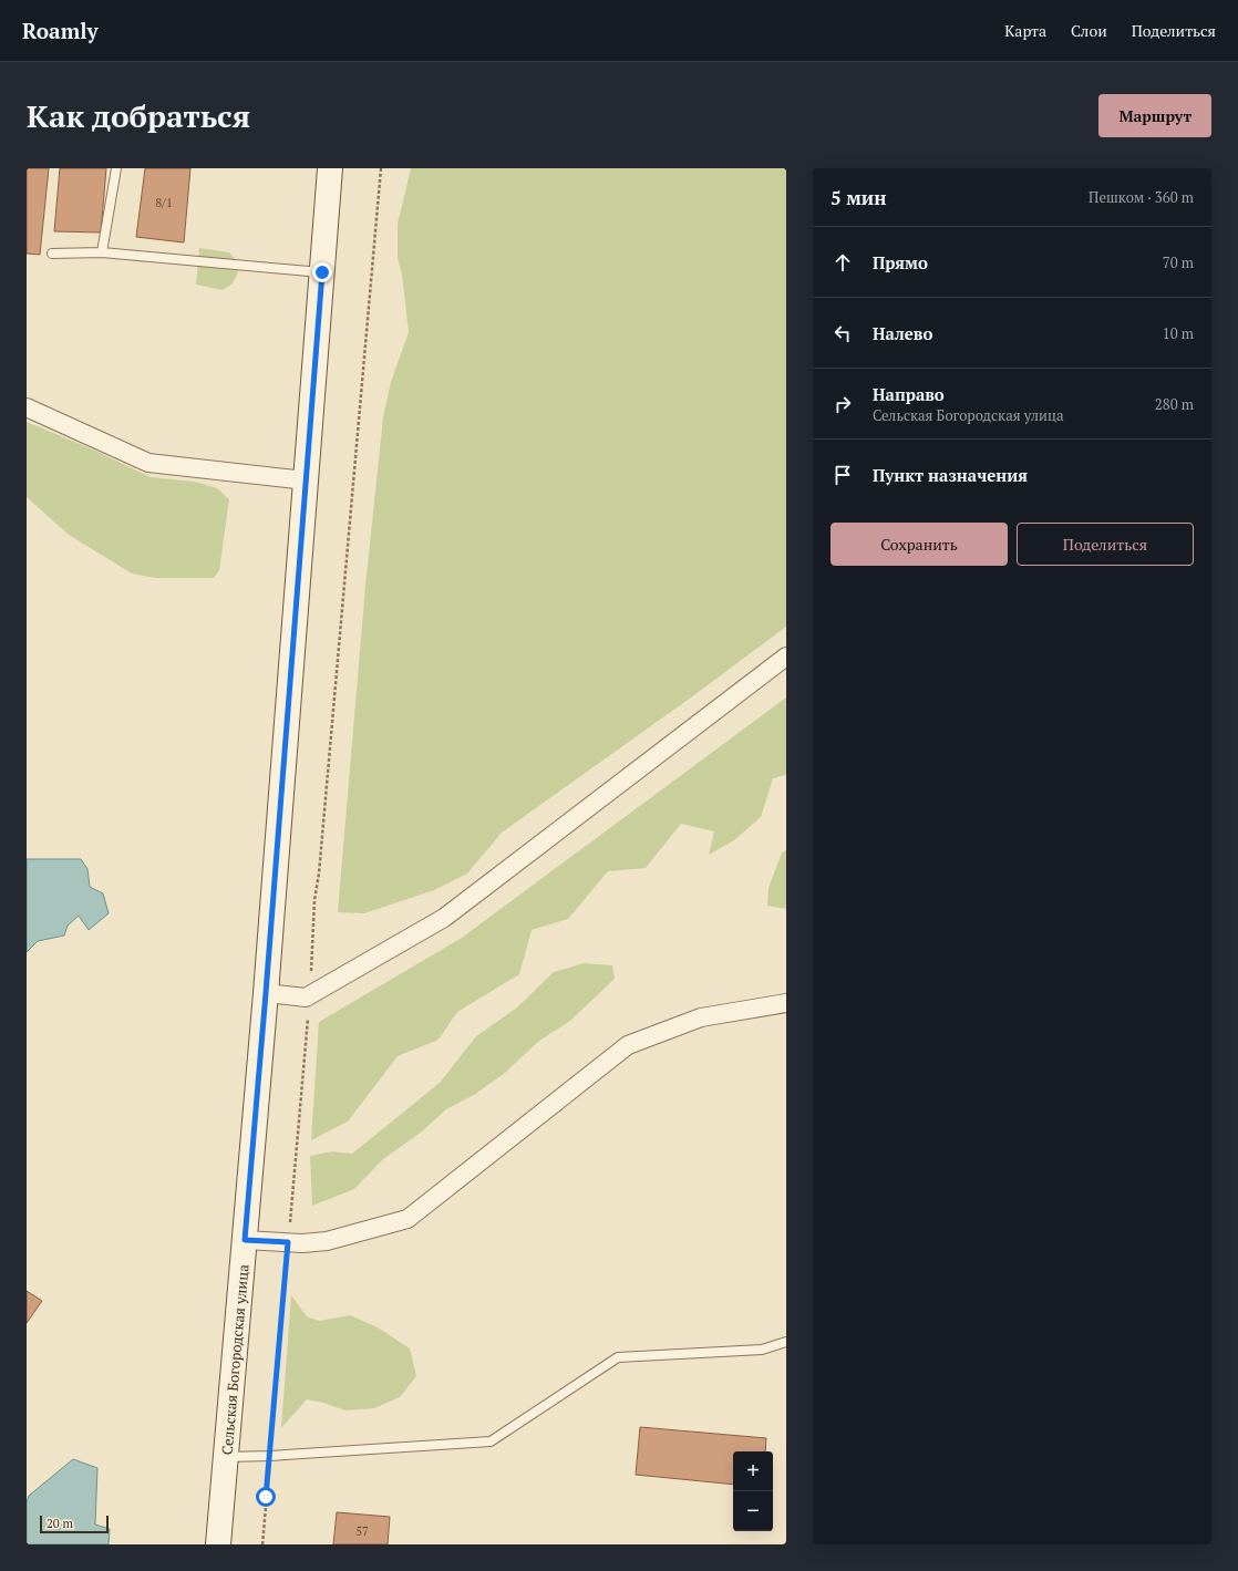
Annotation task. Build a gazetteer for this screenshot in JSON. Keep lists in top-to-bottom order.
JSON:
{
  "streets": {
    "main road": ["Сельская Богородская улица"]
  },
  "house_numbers": ["8/1", "57"],
  "scale_bar": "20 m",
  "page": {
    "header": "Roamly",
    "nav": ["Карта", "Слои", "Поделиться"],
    "buttons": [
      "Маршрут",
      ["Сохранить", "Поделиться"]
    ],
    "title": "Как добраться",
    "heading": ["5 мин", "Пешком · 360 m"],
    "list": [
      ["Прямо", "70 m"],
      ["Налево", "10 m"],
      ["Направо", "Сельская Богородская улица", "280 m"],
      "Пункт назначения"
    ],
    "map_buttons": ["+", "−"],
    "scale": "20 m"
  }
}
